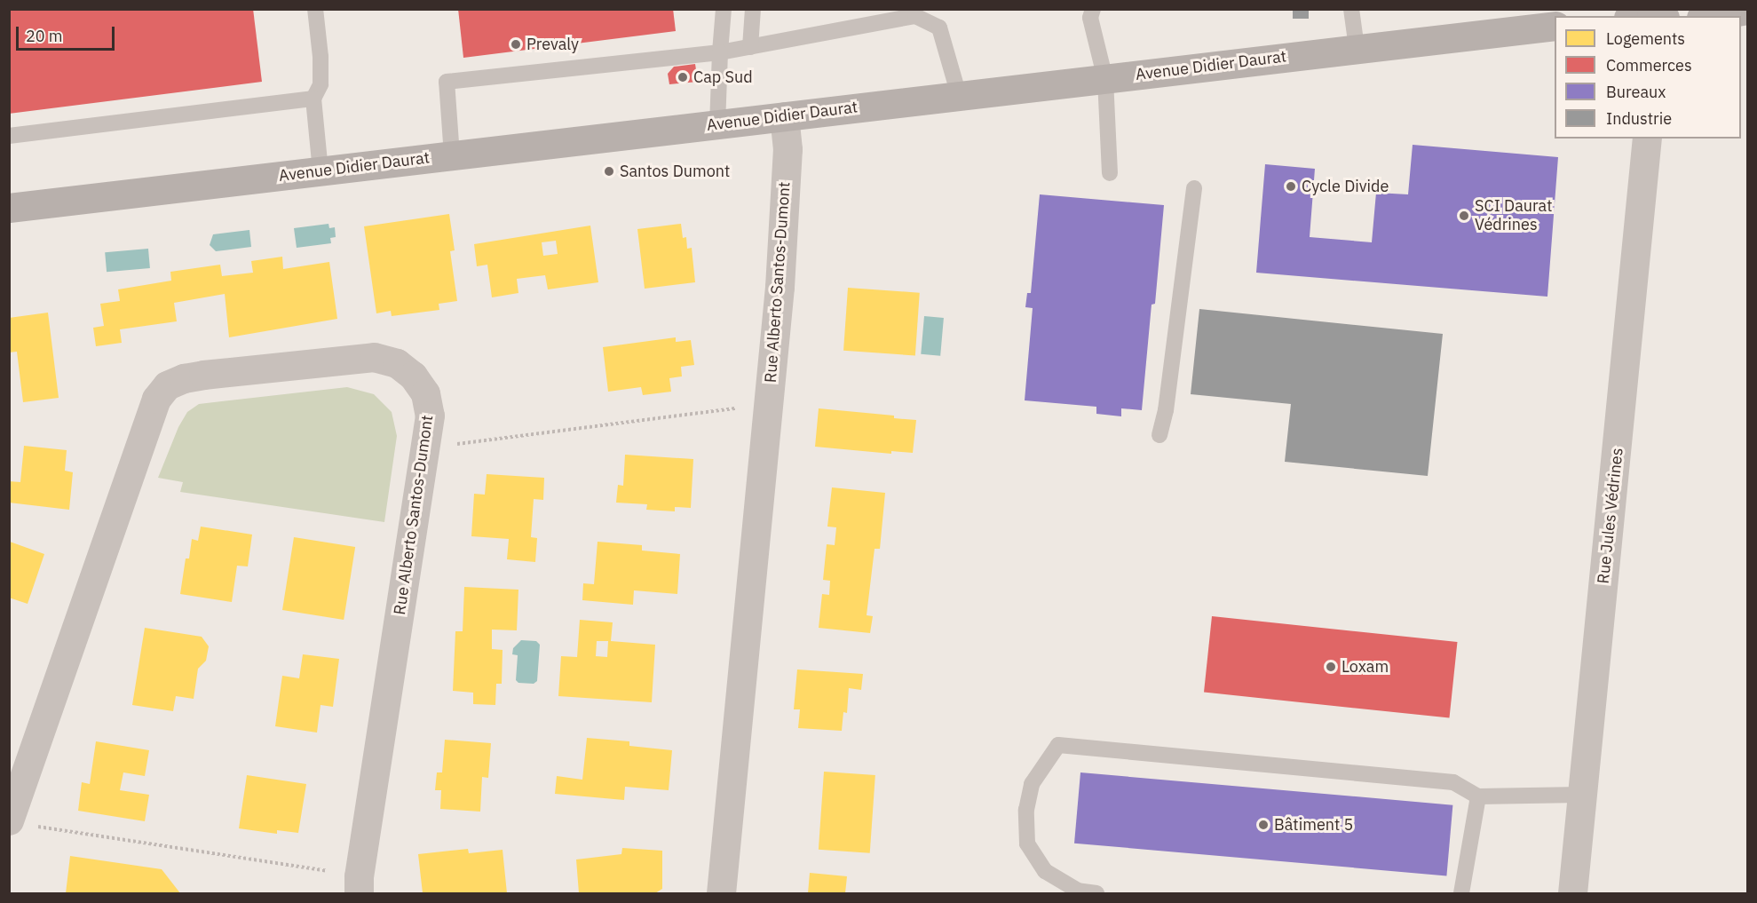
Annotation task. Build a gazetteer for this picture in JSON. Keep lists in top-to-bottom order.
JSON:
{
  "streets": {
    "main road": ["Avenue Didier Daurat"],
    "street": ["Rue Alberto Santos-Dumont", "Rue Jules Védrines"]
  },
  "crossings": [
    ["Avenue Didier Daurat", "Rue Alberto Santos-Dumont"]
  ],
  "places": [
    "Prevaly",
    "Cap Sud",
    "Santos Dumont",
    "Cycle Divide",
    "SCI Daurat Védrines",
    "Loxam",
    "Bâtiment 5"
  ],
  "legend": [
    "Logements",
    "Commerces",
    "Bureaux",
    "Industrie"
  ],
  "scale_bar": "20 m"
}
